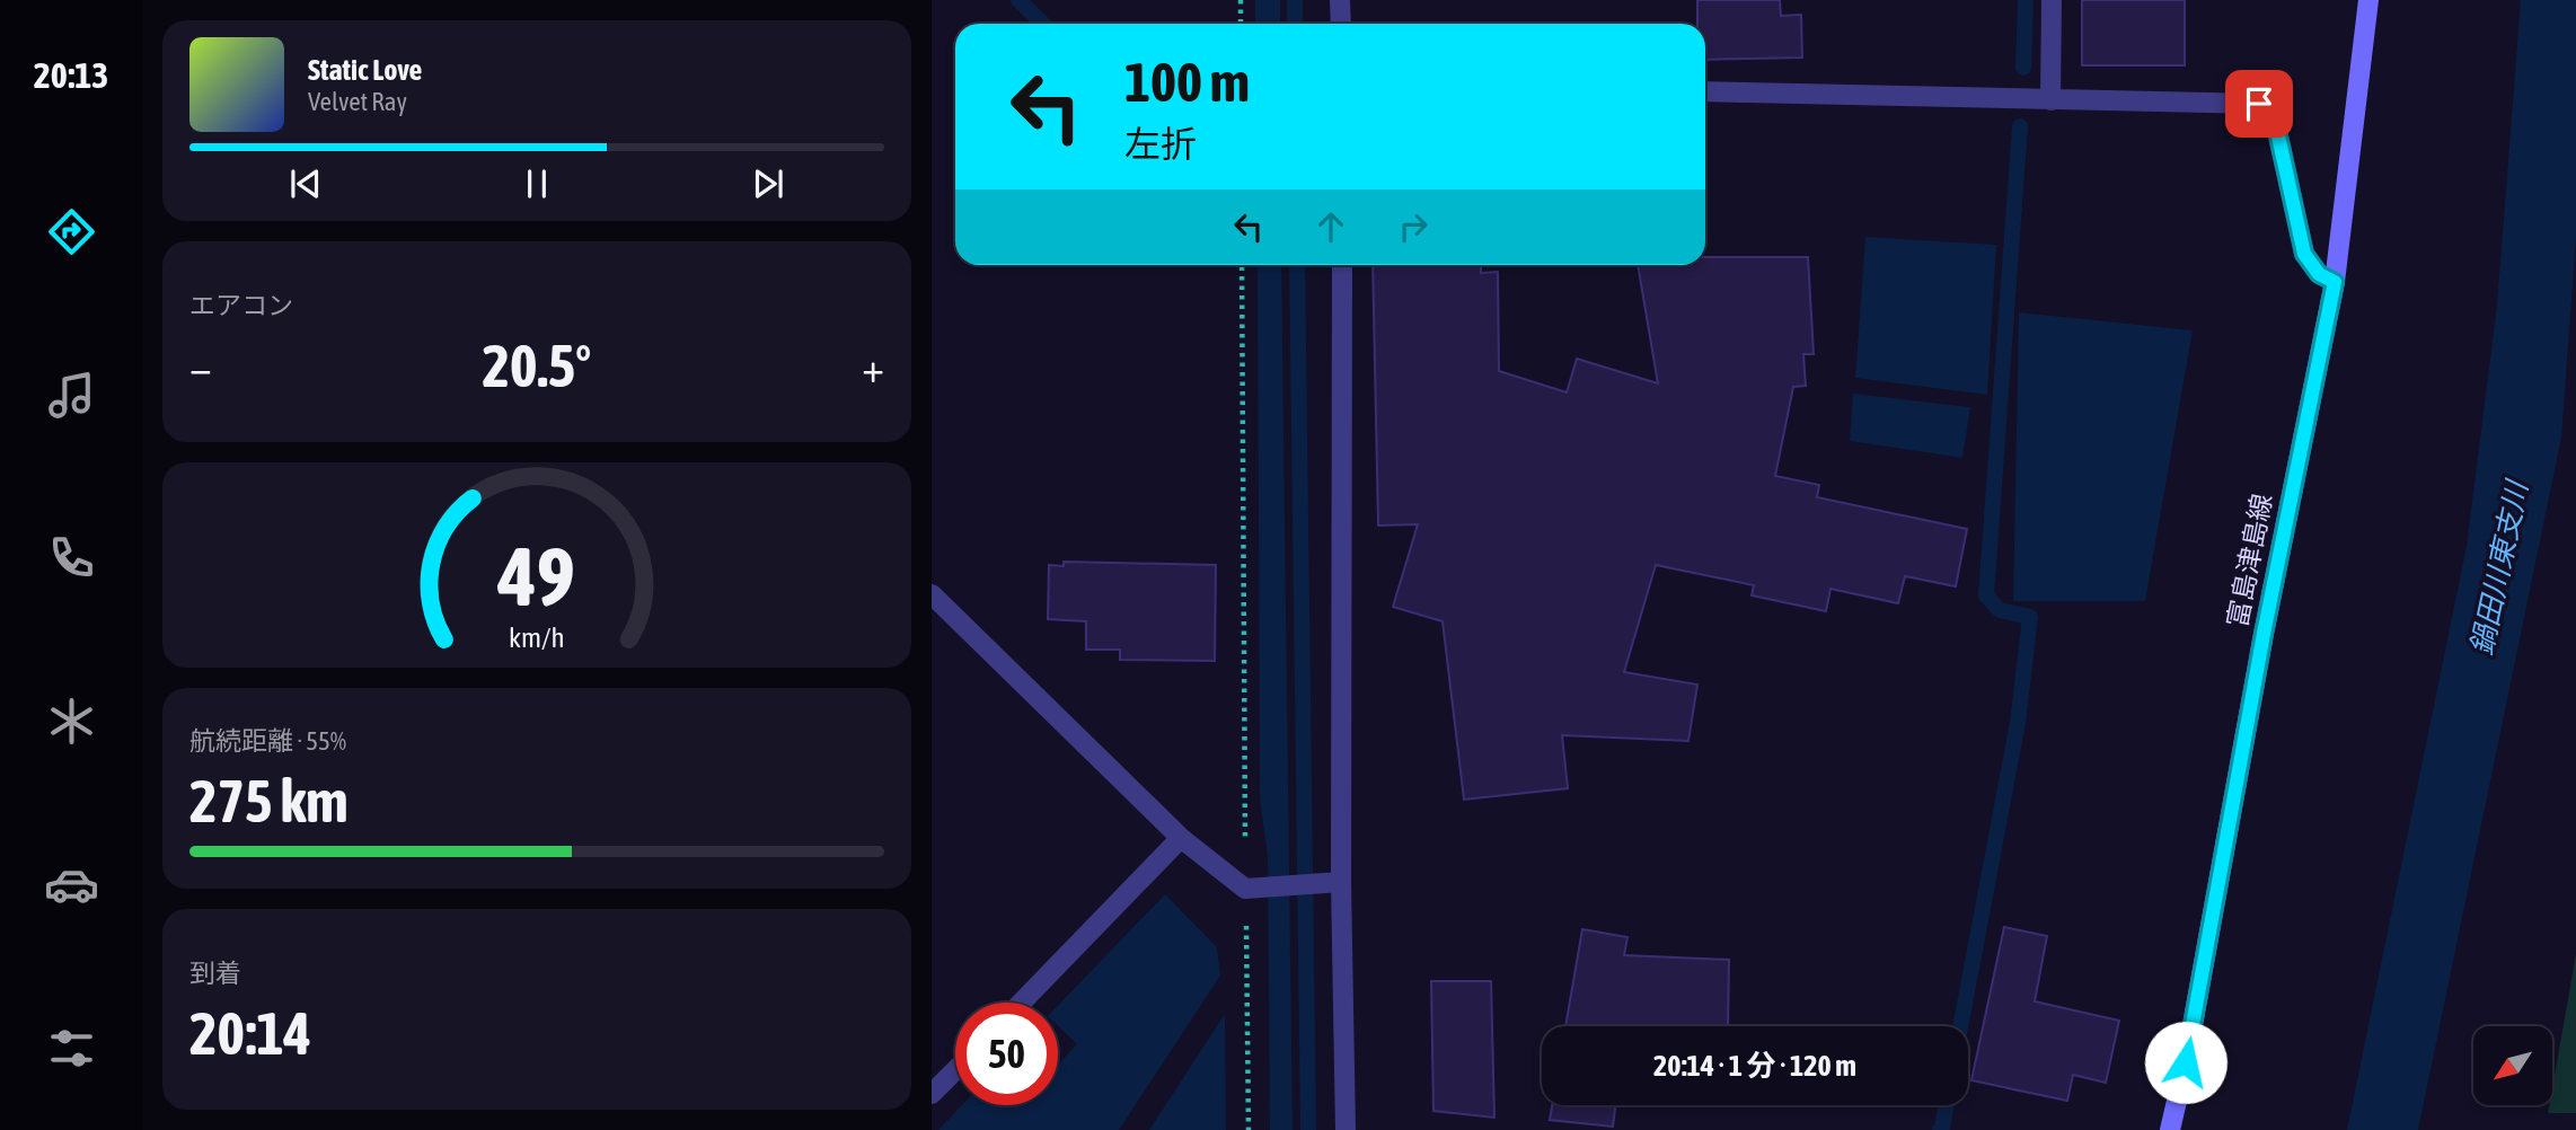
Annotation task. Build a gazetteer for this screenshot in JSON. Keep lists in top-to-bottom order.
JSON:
{
  "streets": {
    "main road": ["富島津島線"]
  },
  "water": ["鍋田川東支川"],
  "north": "bottom left",
  "page": {
    "tabs": "20:13",
    "turn": ["100 m", "左折"],
    "song": ["Static Love", "Velvet Ray"],
    "tile": [
      "エアコン",
      ["航続距離 · 55%", "275 km"],
      ["到着", "20:14"]
    ],
    "heat": ["−", "20.5°", "+"],
    "limit": "50",
    "trip": "20:14 · 1 分 · 120 m",
    "gauge": ["49", "km/h"]
  }
}
